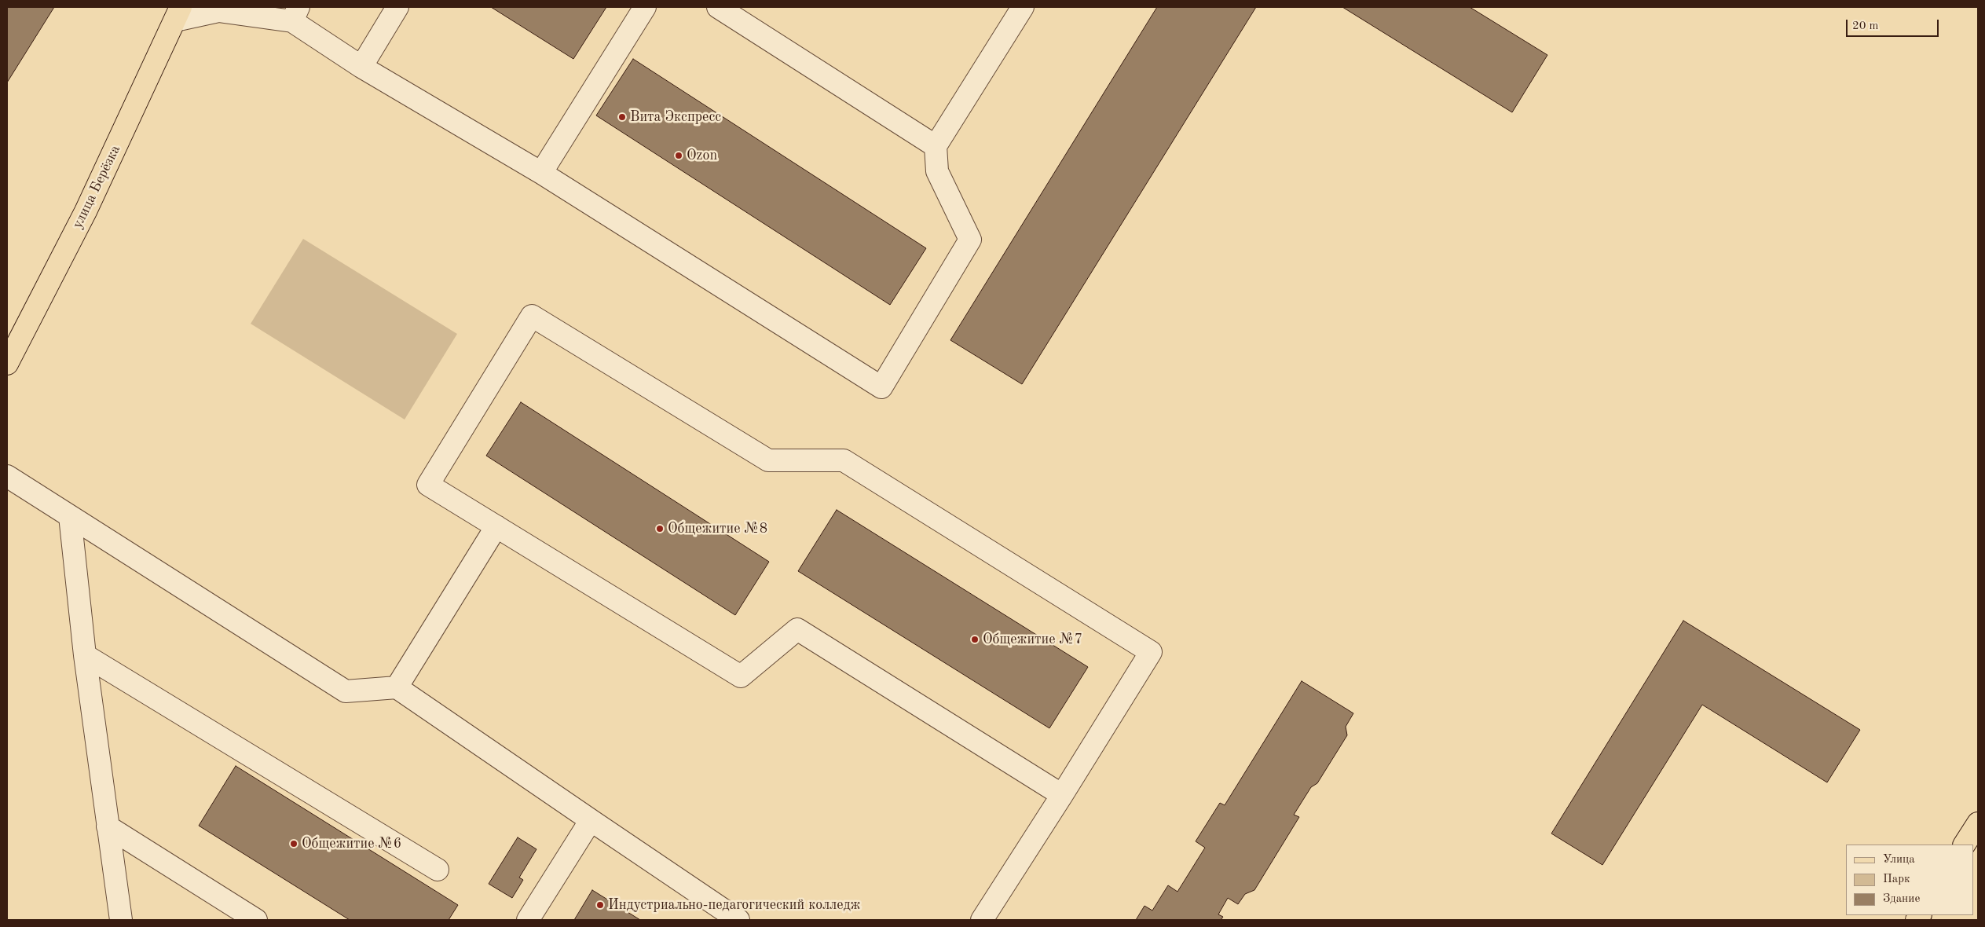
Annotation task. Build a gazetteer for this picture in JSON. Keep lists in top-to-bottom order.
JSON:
{
  "streets": {
    "main road": ["улица Берёзка"]
  },
  "places": [
    "Вита Экспресс",
    "Ozon",
    "Общежитие №8",
    "Общежитие №7",
    "Общежитие №6",
    "Индустриально-педагогический колледж"
  ],
  "legend": ["Улица", "Парк", "Здание"],
  "scale_bar": "20 m"
}
